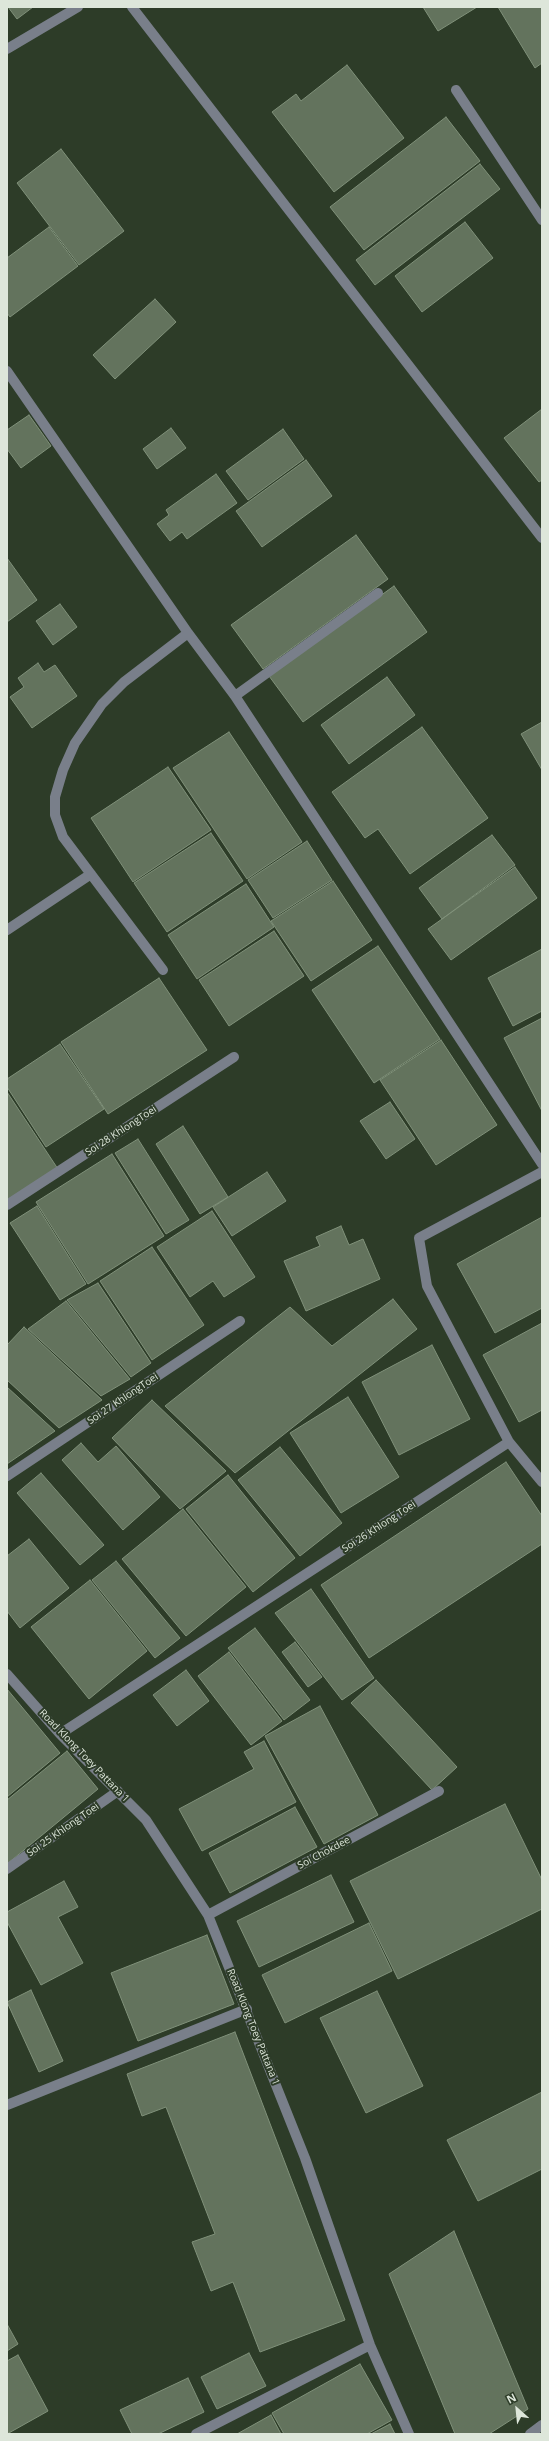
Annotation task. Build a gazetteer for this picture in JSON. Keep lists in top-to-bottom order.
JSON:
{
  "streets": {
    "street": [
      "Soi 28 KhlongToei",
      "Soi 27 KhlongToei",
      "Soi 26 Khlong Toei",
      "Road Klong Toey Pattana 1",
      "Soi 25 Khlong Toei",
      "Soi Chokdee"
    ]
  },
  "crossings": [
    ["Soi 26 Khlong Toei", "Road Klong Toey Pattana 1"],
    ["Road Klong Toey Pattana 1", "Soi 25 Khlong Toei"],
    ["Road Klong Toey Pattana 1", "Soi Chokdee"]
  ],
  "north": "top left"
}
